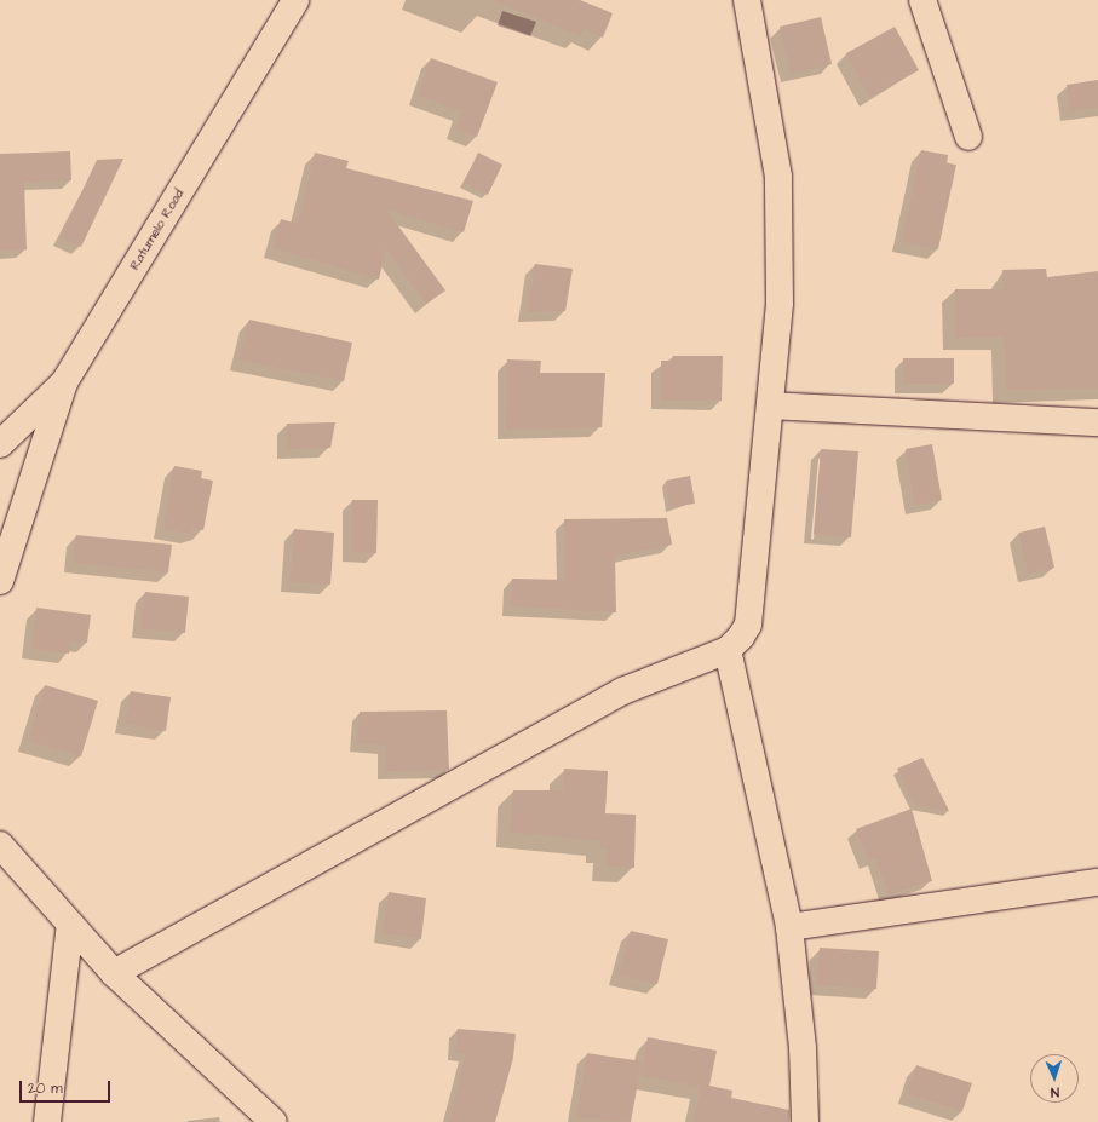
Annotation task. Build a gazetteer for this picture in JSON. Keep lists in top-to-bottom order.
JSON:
{
  "streets": {
    "street": ["Ratumelo Road"]
  },
  "scale_bar": "20 m",
  "north": "bottom"
}
